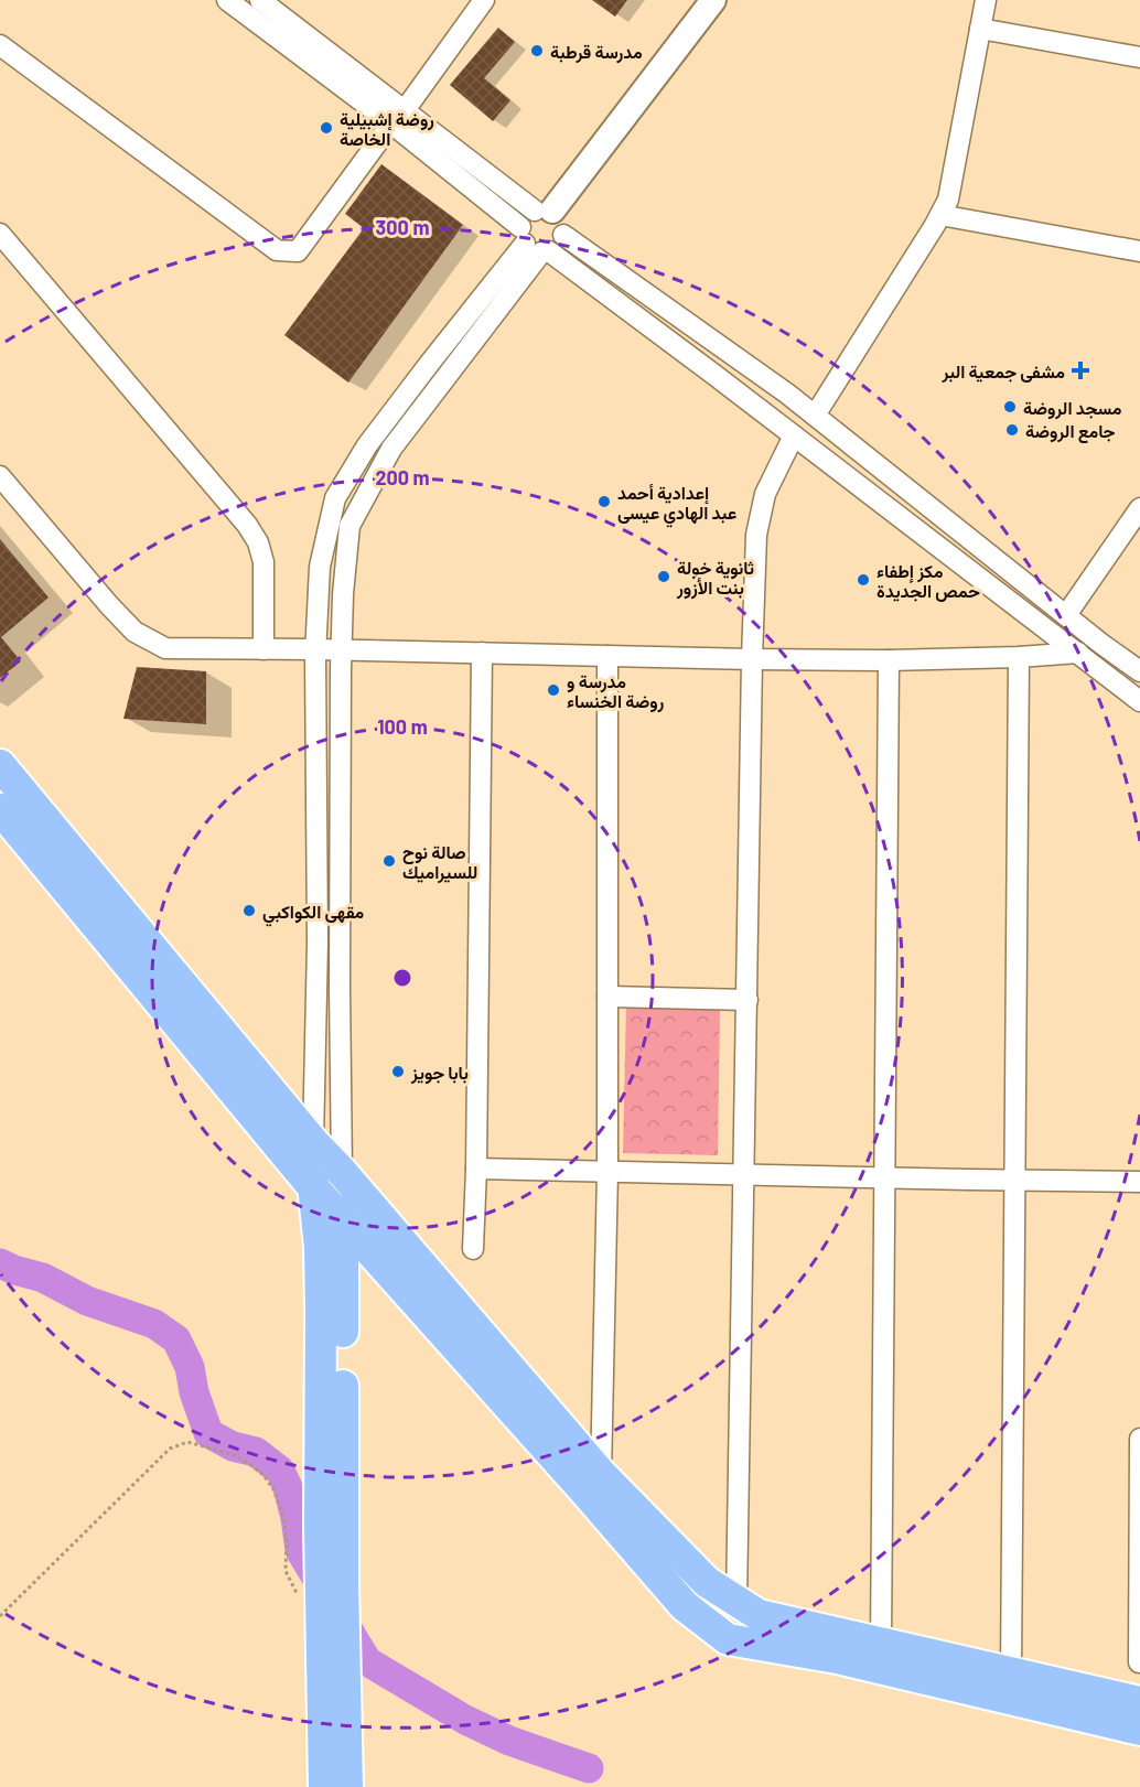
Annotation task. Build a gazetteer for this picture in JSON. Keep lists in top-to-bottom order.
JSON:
{
  "places": {
    "other": [
      "مدرسة قرطبة",
      "روضة إشبيلية الخاصة",
      "مسجد الروضة",
      "جامع الروضة",
      "إعدادية أحمد عبد الهادي عيسى",
      "ثانوية خولة بنت الأزور",
      "مكز إطفاء حمص الجديدة",
      "مدرسة و روضة الخنساء",
      "صالة نوح للسيراميك",
      "مقهى الكواكبي",
      "بابا جويز"
    ],
    "health": ["مشفى جمعية البر"]
  },
  "rings": ["300 m", "200 m", "100 m"]
}
